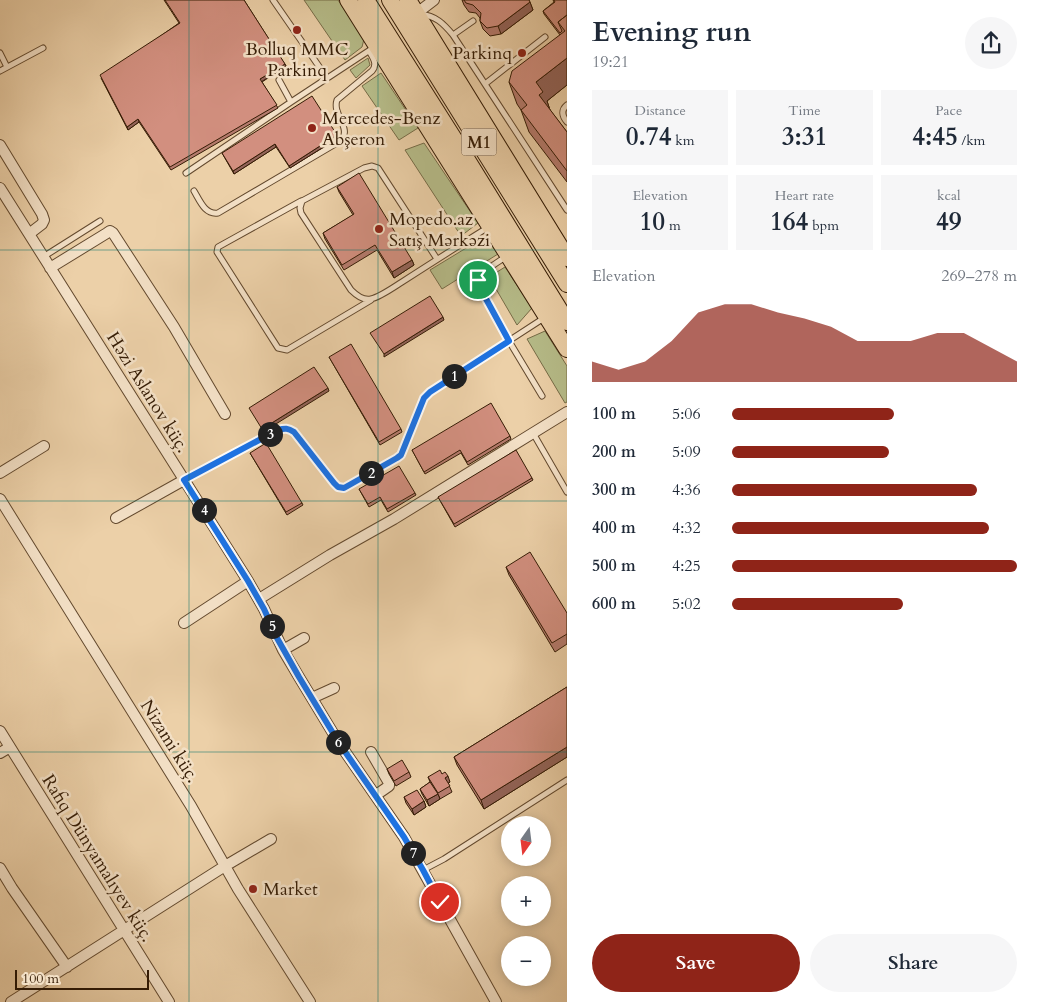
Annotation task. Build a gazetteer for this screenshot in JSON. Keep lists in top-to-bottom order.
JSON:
{
  "streets": {
    "highway": ["M1"],
    "street": ["Həzi Aslanov küç.", "Nizami küç.", "Rafiq Dünyamalıyev küç."]
  },
  "places": [
    "Bolluq MMC Parkinq",
    "Parkinq",
    "Mercedes-Benz Abşeron",
    "Mopedo.az Satış Mərkəzi",
    "Market"
  ],
  "scale_bar": "100 m",
  "north": "bottom",
  "page": {
    "heading": ["Evening run", "19:21"],
    "stats": [
      ["Distance", "0.74 km"],
      ["Time", "3:31"],
      ["Pace", "4:45 /km"],
      ["Elevation", "10 m"],
      ["Heart rate", "164 bpm"],
      ["kcal", "49"]
    ],
    "chart": ["Elevation", "269–278 m"],
    "pins": [
      "1",
      "3",
      "2",
      "4",
      "5",
      "6",
      "7"
    ],
    "list": [
      {
        "name": "100 m",
        "note": "5:06"
      },
      {
        "name": "200 m",
        "note": "5:09"
      },
      {
        "name": "300 m",
        "note": "4:36"
      },
      {
        "name": "400 m",
        "note": "4:32"
      },
      {
        "name": "500 m",
        "note": "4:25"
      },
      {
        "name": "600 m",
        "note": "5:02"
      }
    ],
    "map_buttons": ["+", "−"],
    "buttons": ["Save", "Share"],
    "scale": "100 m"
  }
}
